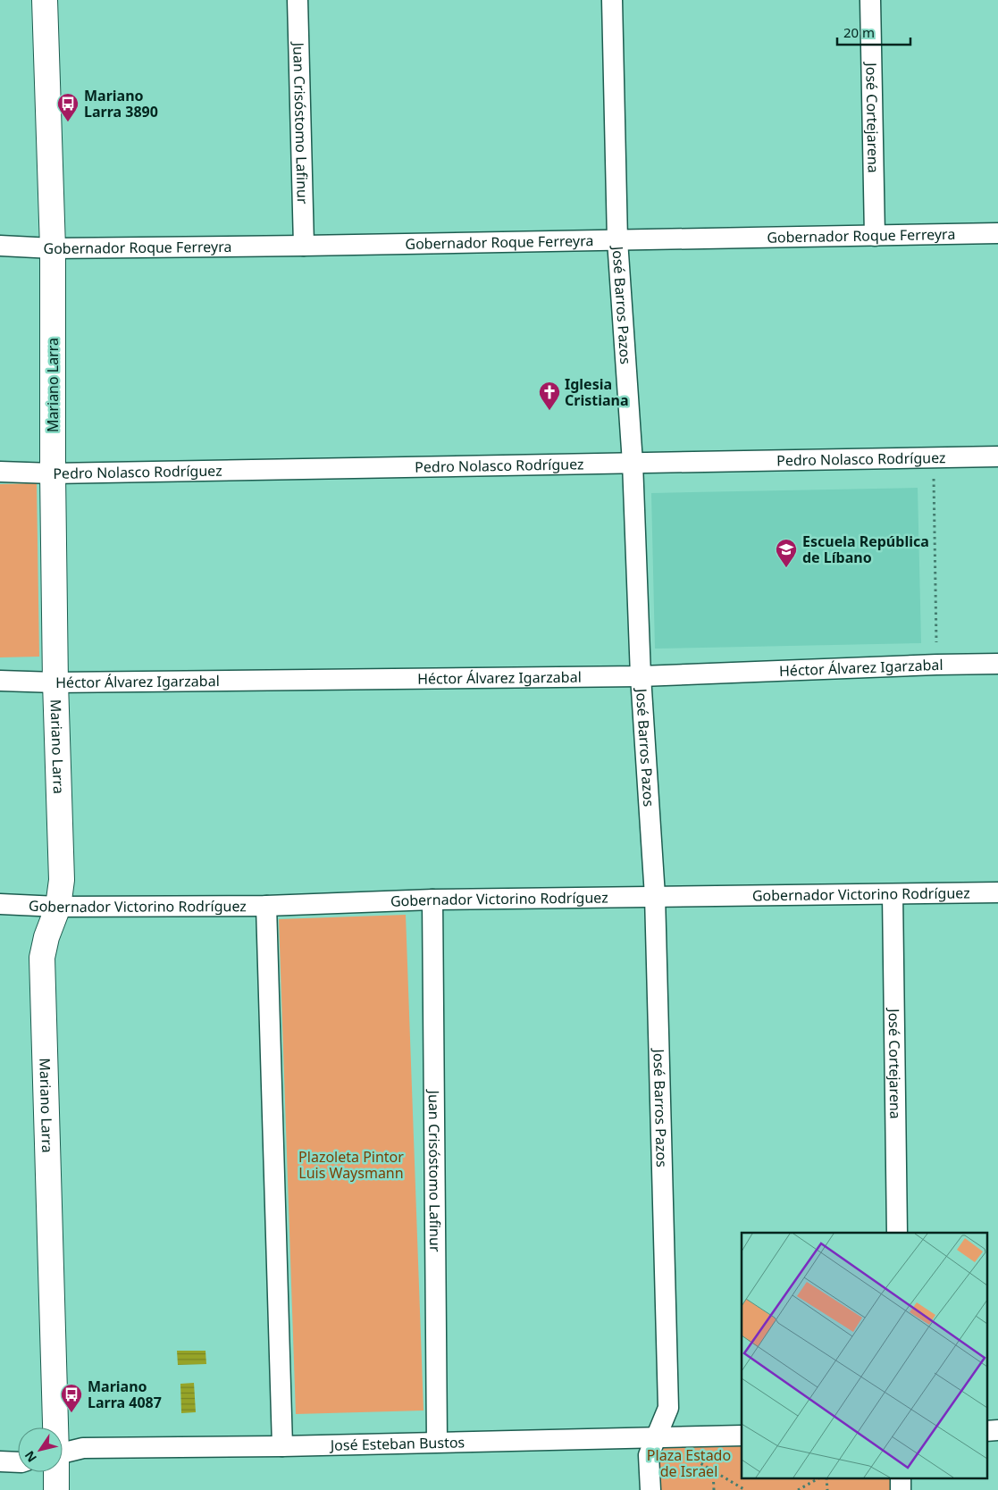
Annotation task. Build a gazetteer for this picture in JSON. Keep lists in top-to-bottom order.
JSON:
{
  "streets": {
    "main road": ["Mariano Larra"],
    "street": [
      "José Cortejarena",
      "Juan Crisóstomo Lafinur",
      "Gobernador Roque Ferreyra",
      "José Barros Pazos",
      "Pedro Nolasco Rodríguez",
      "Héctor Álvarez Igarzabal",
      "Gobernador Victorino Rodríguez",
      "José Esteban Bustos"
    ]
  },
  "crossings": [
    ["José Cortejarena", "Gobernador Roque Ferreyra"],
    ["José Cortejarena", "Gobernador Victorino Rodríguez"],
    ["Juan Crisóstomo Lafinur", "Gobernador Roque Ferreyra"],
    ["Juan Crisóstomo Lafinur", "Gobernador Victorino Rodríguez"],
    ["Juan Crisóstomo Lafinur", "José Esteban Bustos"],
    ["Gobernador Roque Ferreyra", "José Barros Pazos"],
    ["Gobernador Roque Ferreyra", "Mariano Larra"],
    ["José Barros Pazos", "Pedro Nolasco Rodríguez"],
    ["José Barros Pazos", "Héctor Álvarez Igarzabal"],
    ["José Barros Pazos", "Gobernador Victorino Rodríguez"],
    ["José Barros Pazos", "José Esteban Bustos"],
    ["Mariano Larra", "Pedro Nolasco Rodríguez"],
    ["Mariano Larra", "Héctor Álvarez Igarzabal"],
    ["Mariano Larra", "Gobernador Victorino Rodríguez"]
  ],
  "parks": ["Plazoleta Pintor Luis Waysmann", "Plaza Estado de Israel"],
  "places": {
    "bus stop": ["Mariano Larra 3890", "Mariano Larra 4087"],
    "church": ["Iglesia Cristiana"],
    "school or university": ["Escuela República de Líbano"]
  },
  "scale_bar": "20 m",
  "north": "bottom left"
}
